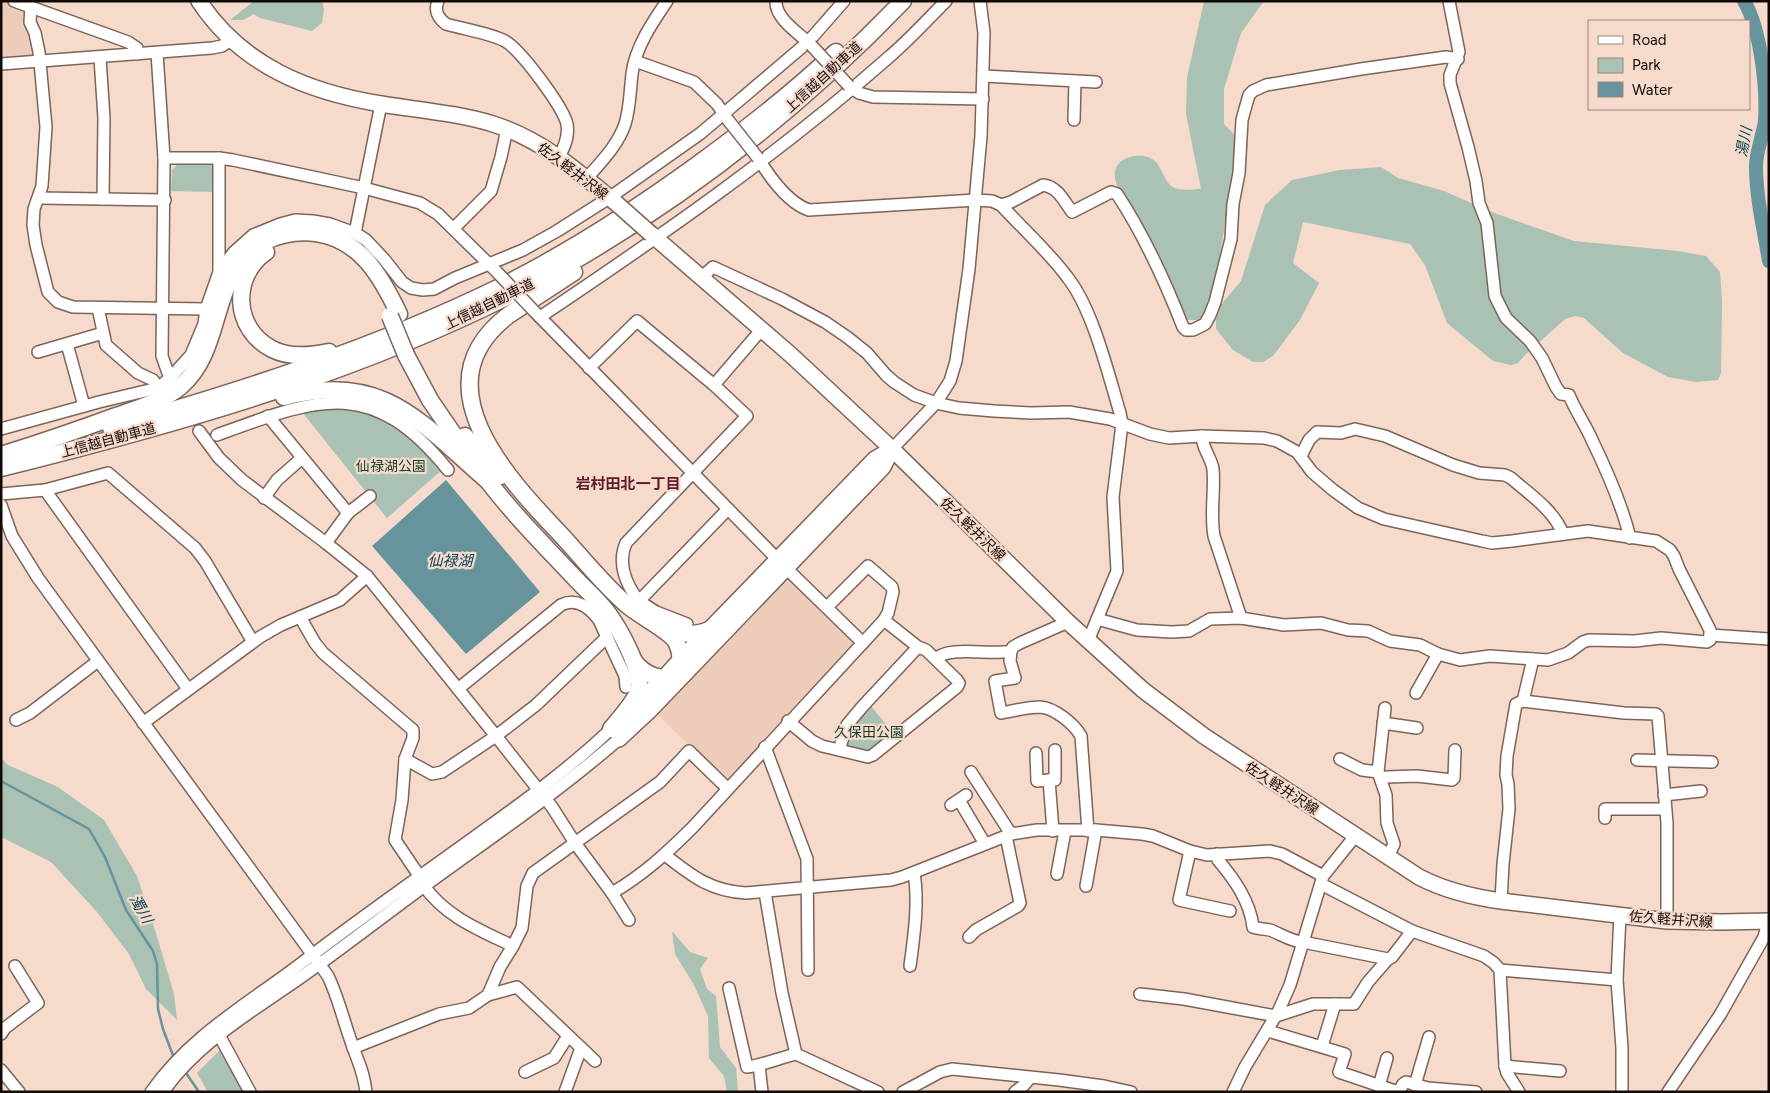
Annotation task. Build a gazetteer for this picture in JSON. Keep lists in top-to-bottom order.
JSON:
{
  "streets": {
    "highway": ["上信越自動車道"],
    "main road": ["佐久軽井沢線"]
  },
  "districts": ["岩村田北一丁目"],
  "water": ["湯川", "仙禄湖", "濁川"],
  "parks": ["仙禄湖公園", "久保田公園"],
  "legend": ["Road", "Park", "Water"]
}
